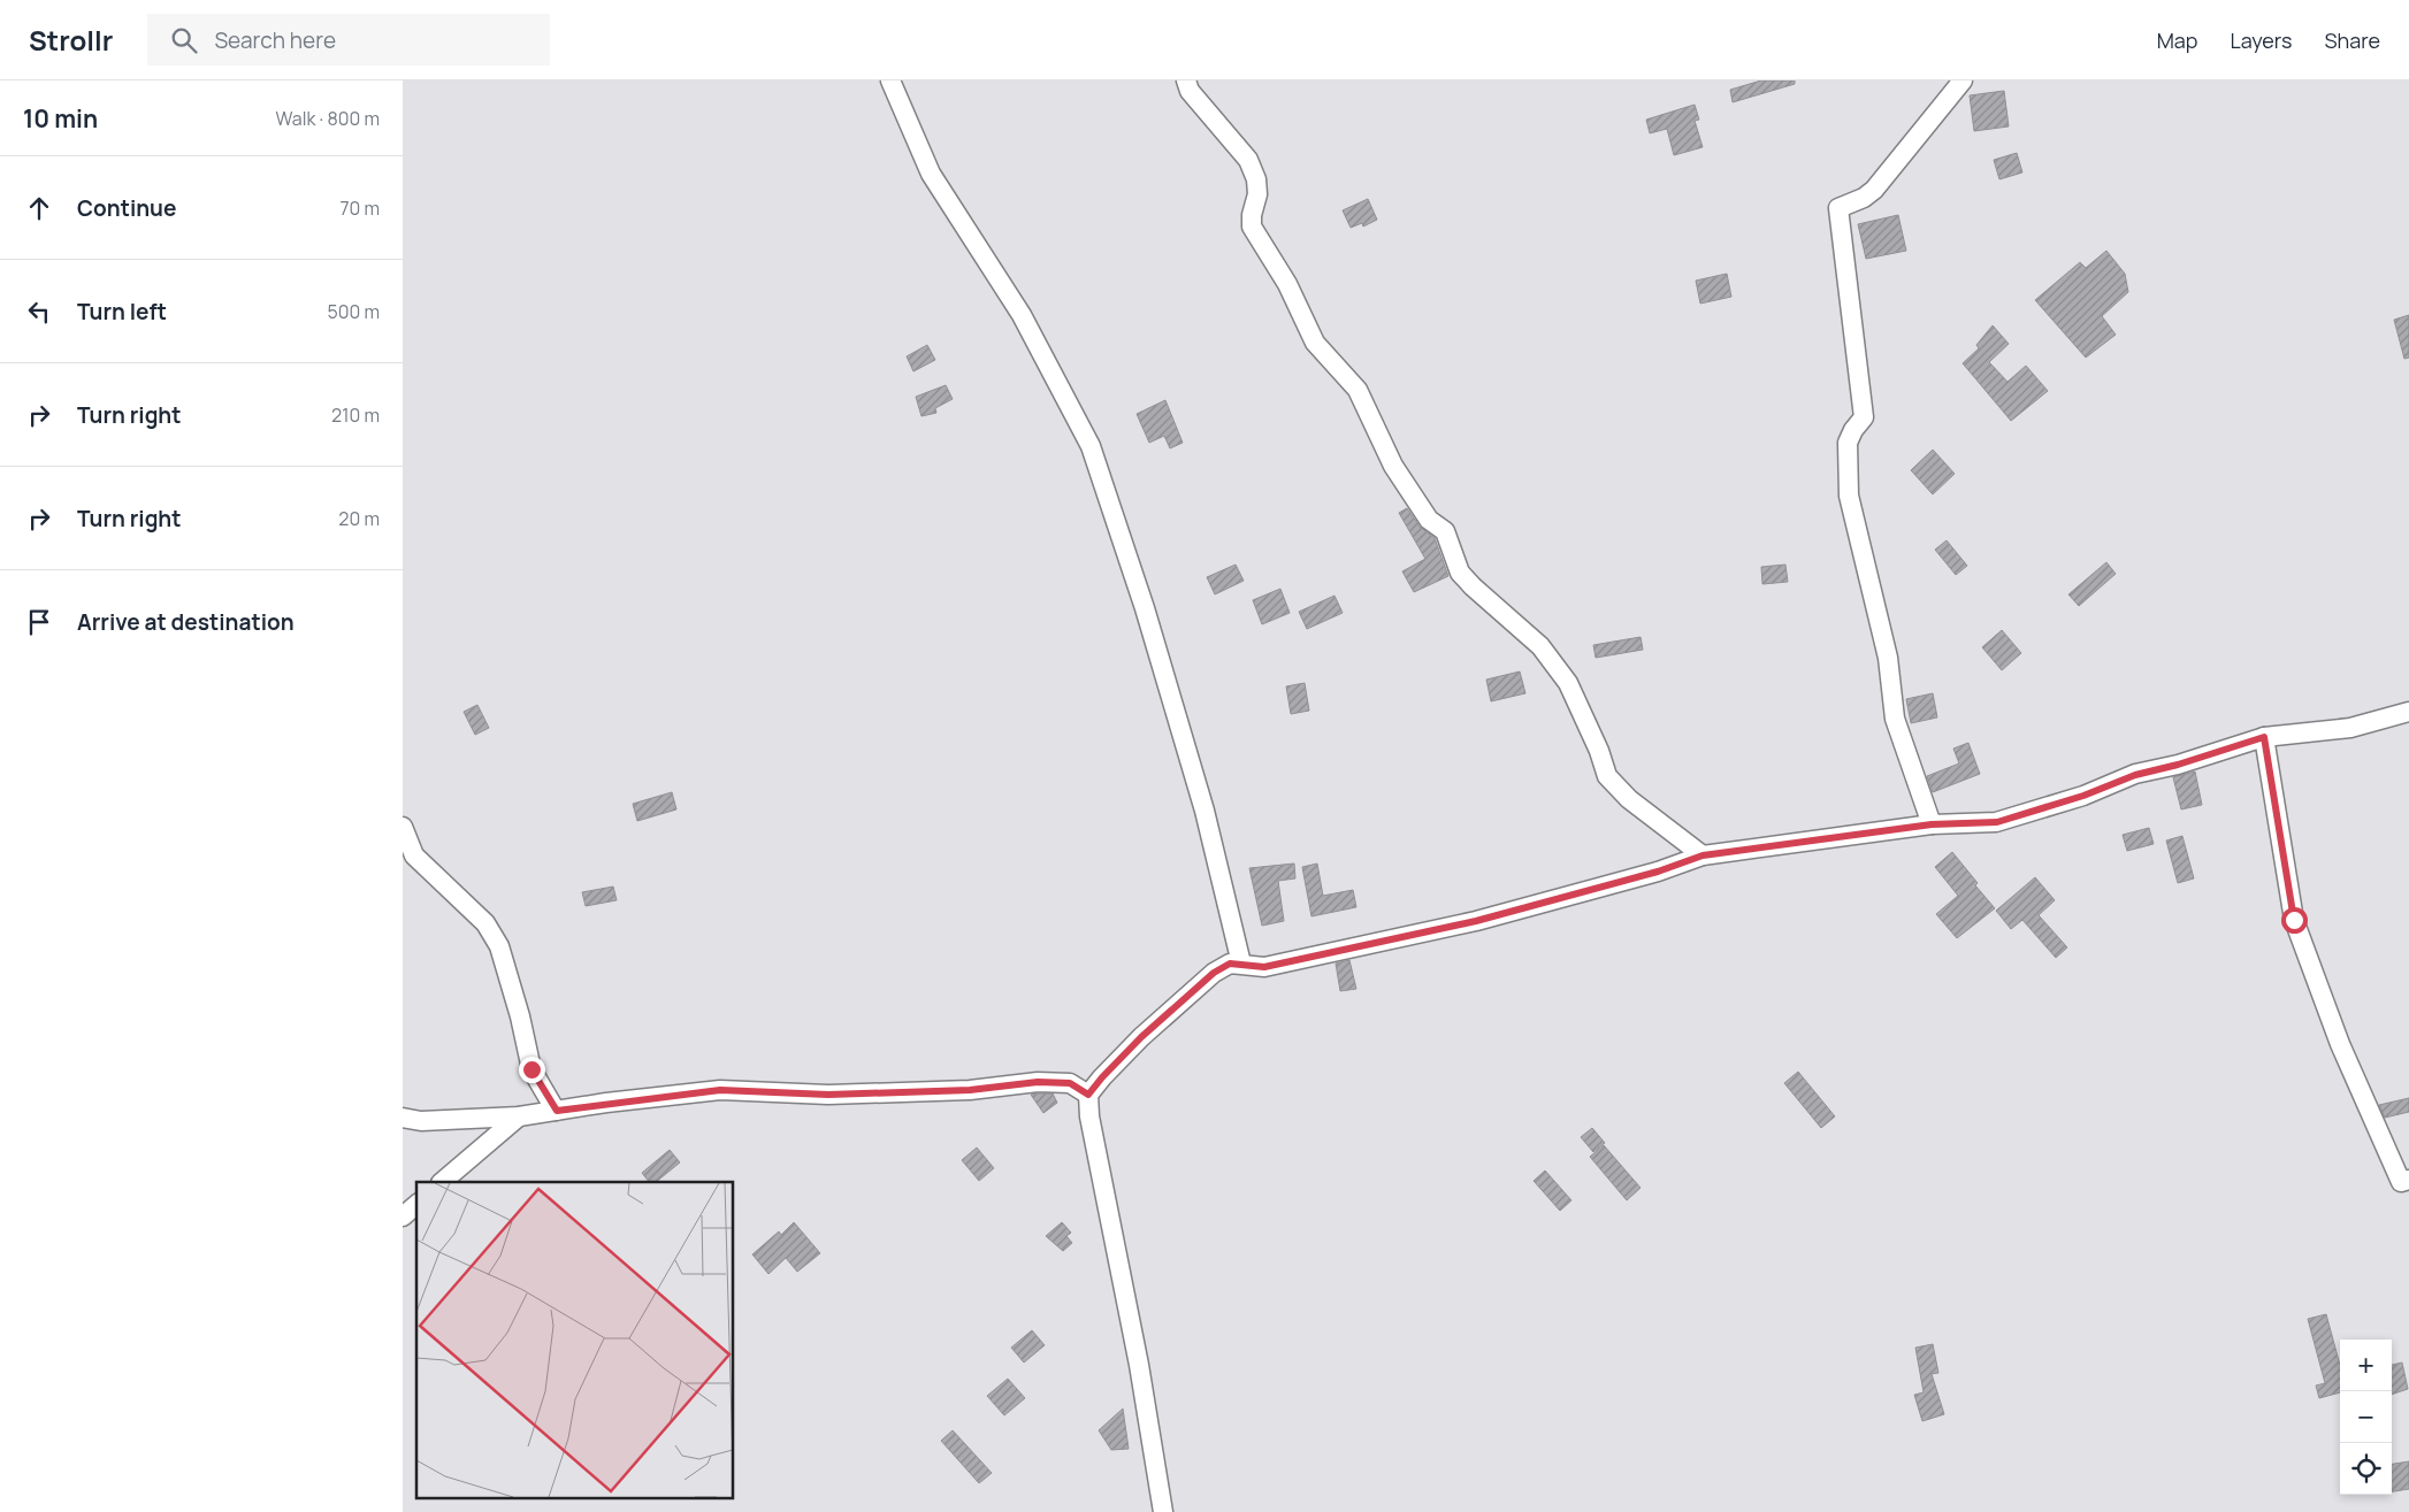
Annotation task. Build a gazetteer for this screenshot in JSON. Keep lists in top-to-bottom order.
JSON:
{
  "page": {
    "header": "Strollr",
    "search": "Search here",
    "nav": ["Map", "Layers", "Share"],
    "heading": ["10 min", "Walk · 800 m"],
    "list": [
      ["Continue", "70 m"],
      ["Turn left", "500 m"],
      ["Turn right", "210 m"],
      ["Turn right", "20 m"],
      "Arrive at destination"
    ],
    "map_buttons": ["+", "−"]
  }
}
